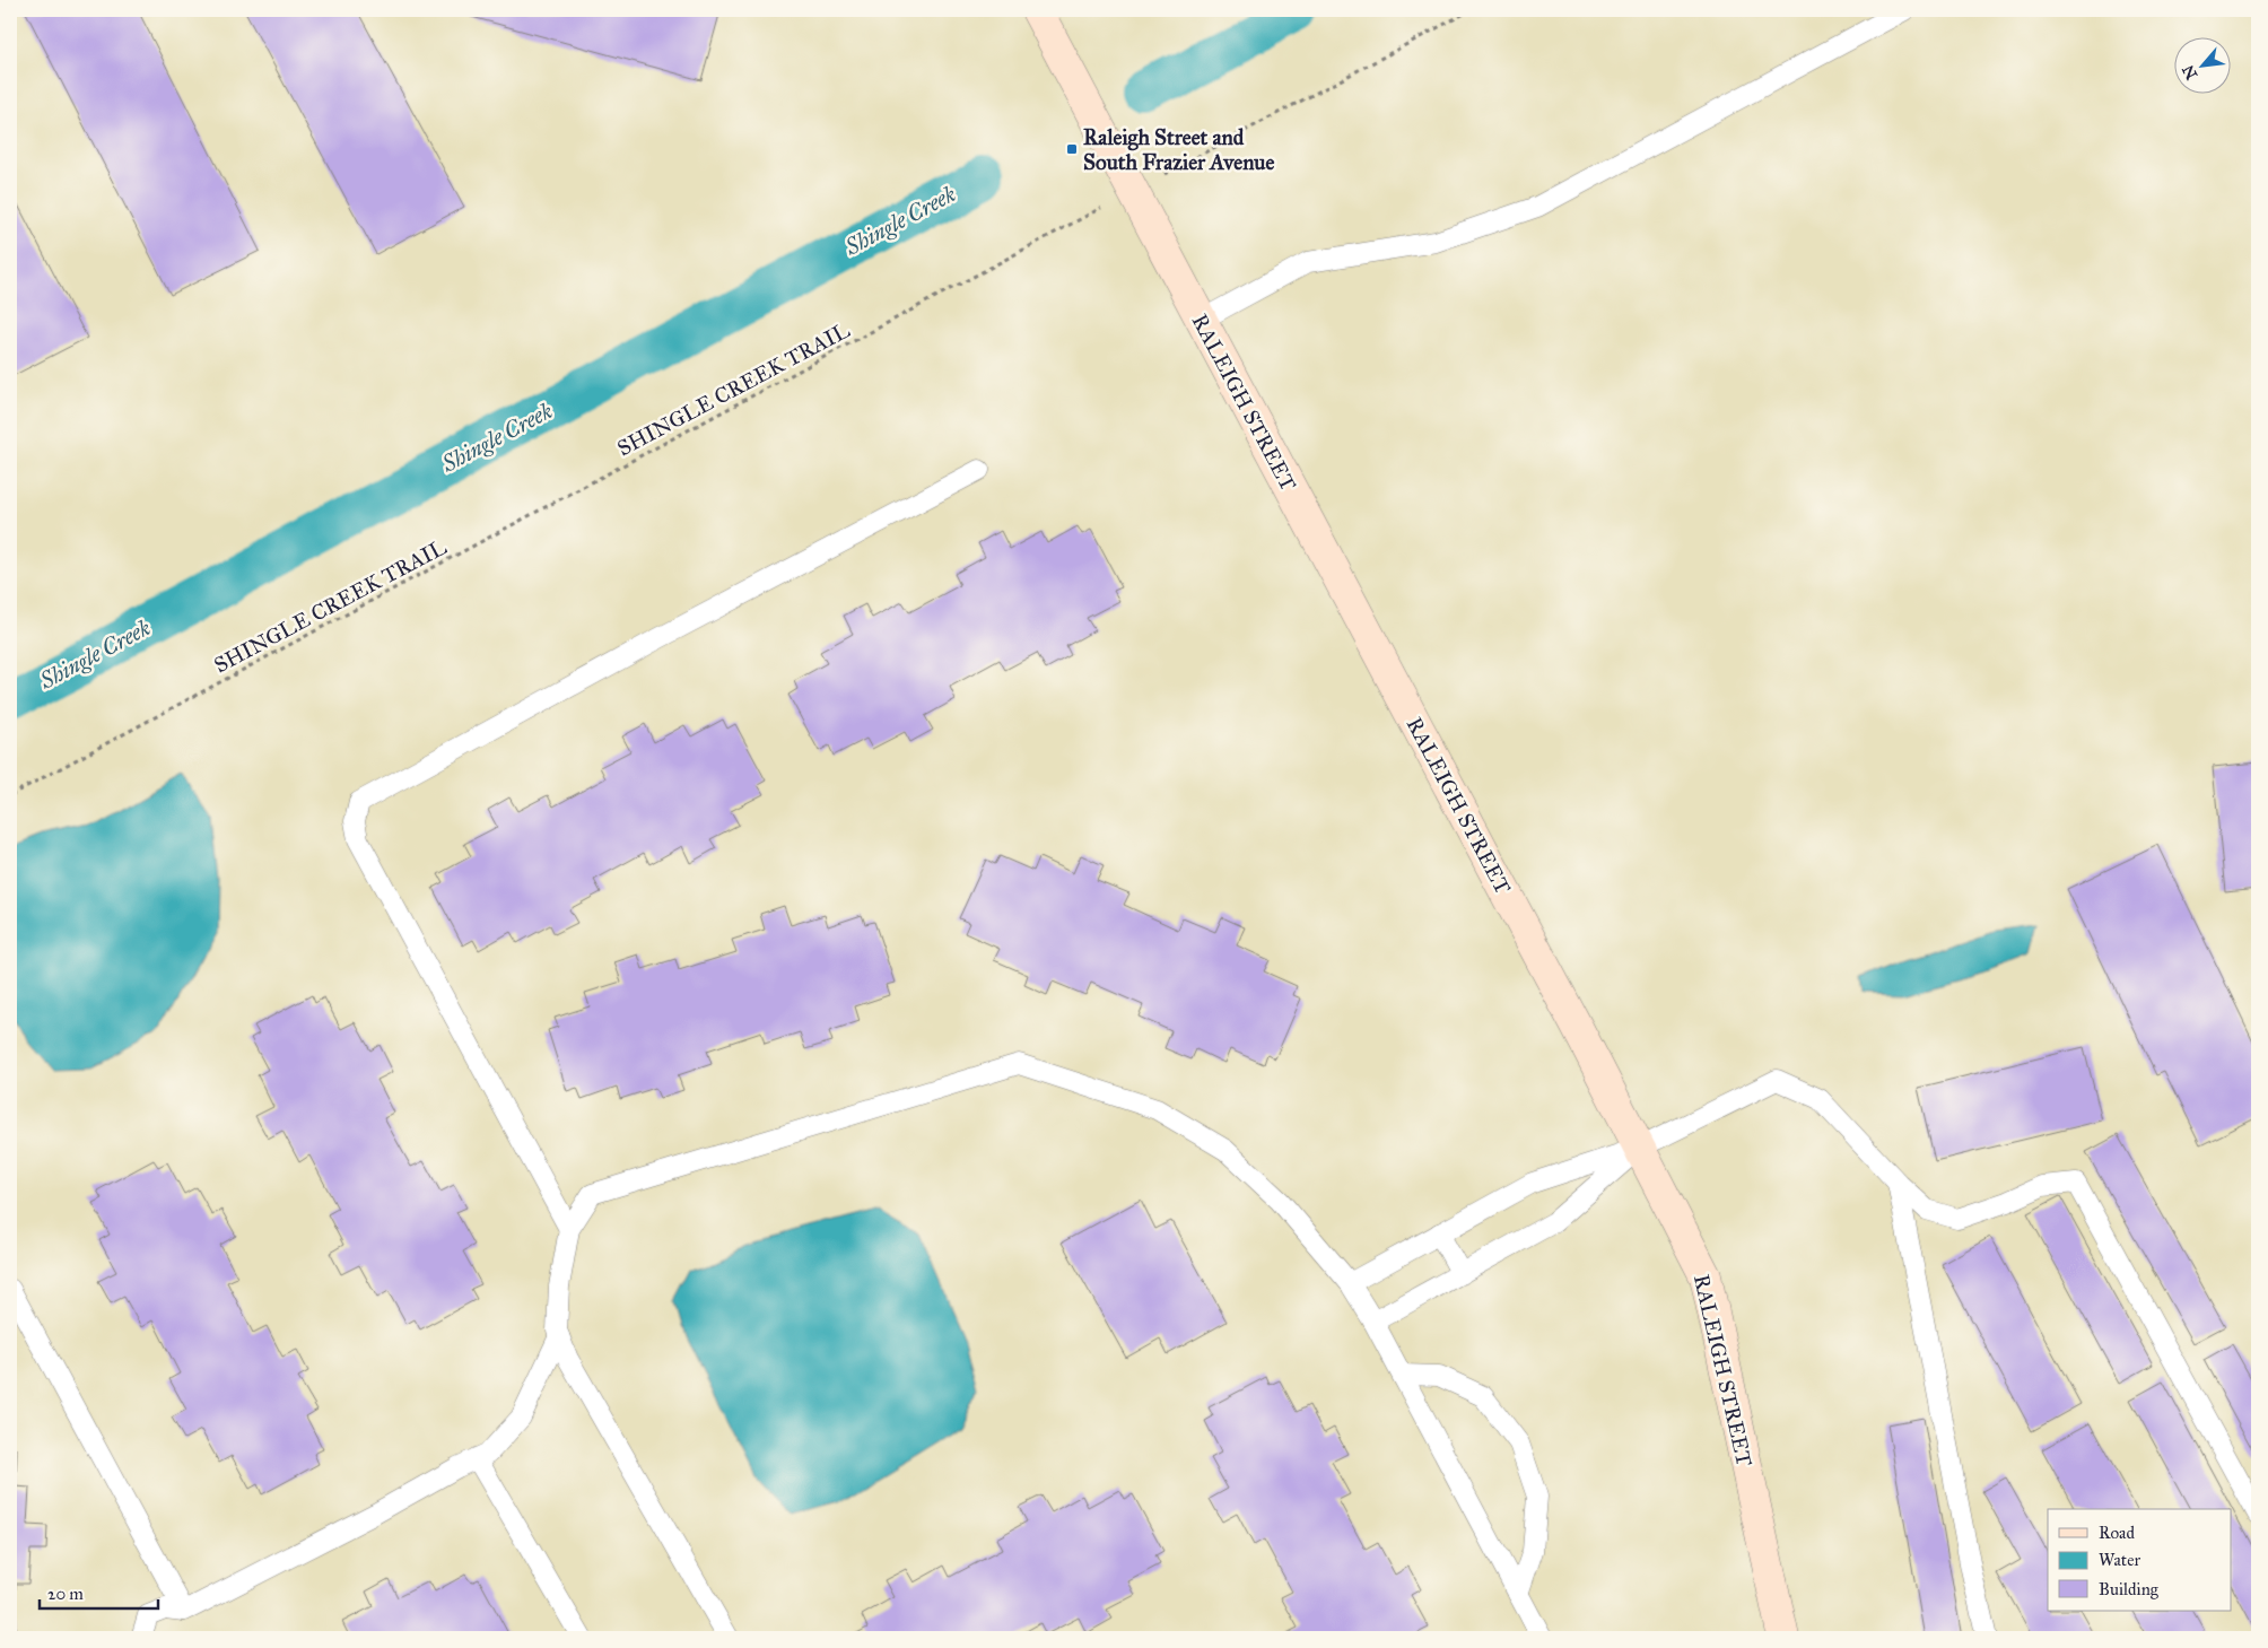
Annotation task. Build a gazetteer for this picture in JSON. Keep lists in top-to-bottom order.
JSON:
{
  "streets": {
    "street": ["RALEIGH STREET"],
    "path": ["SHINGLE CREEK TRAIL"]
  },
  "water": ["Shingle Creek"],
  "places": {
    "transit": ["Raleigh Street and South Frazier Avenue"]
  },
  "legend": ["Road", "Water", "Building"],
  "scale_bar": "20 m",
  "north": "bottom left"
}
